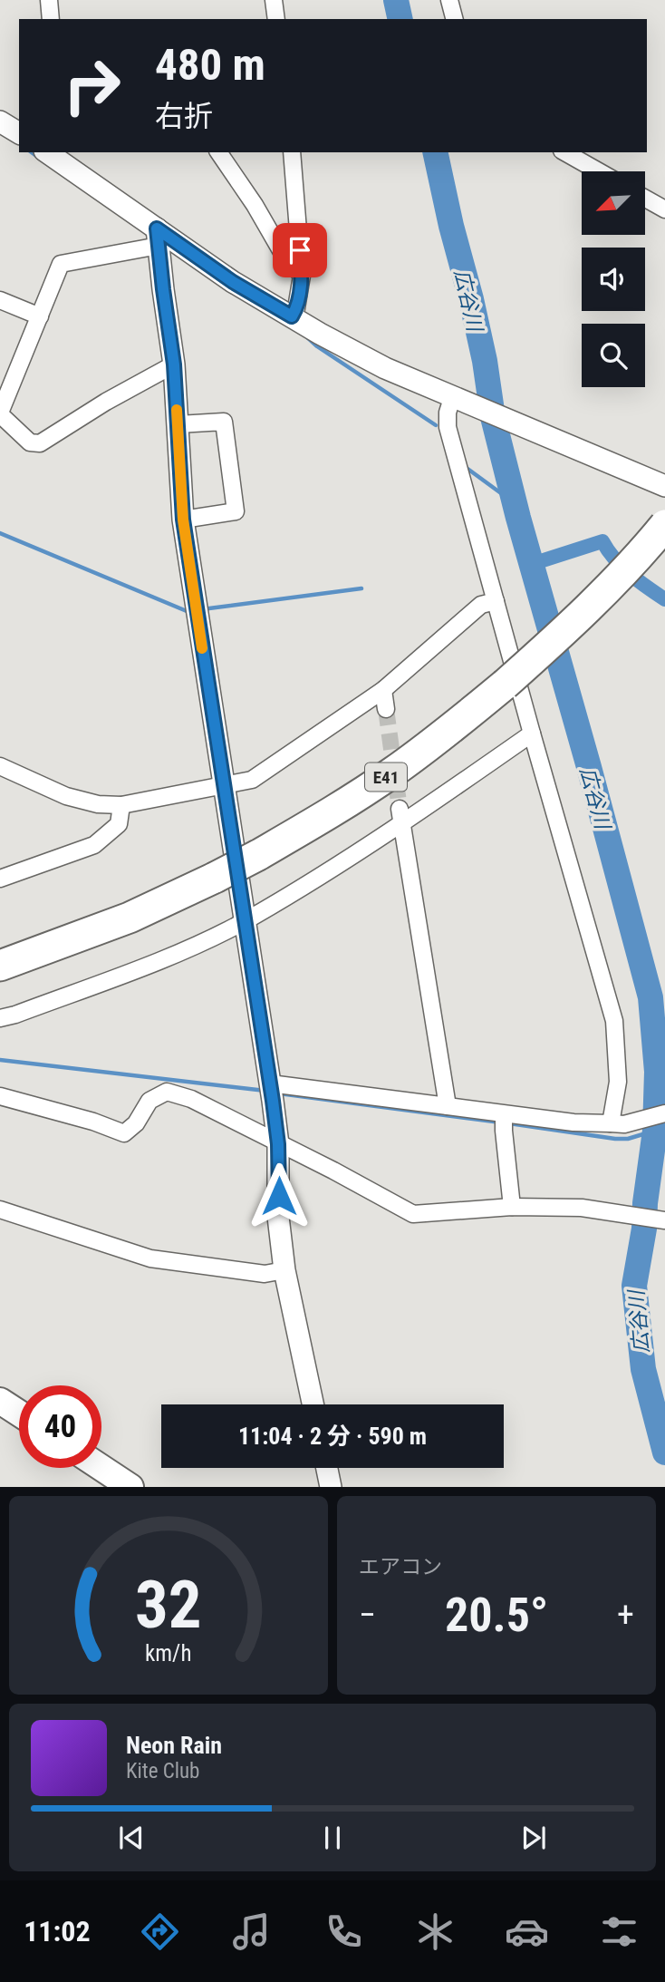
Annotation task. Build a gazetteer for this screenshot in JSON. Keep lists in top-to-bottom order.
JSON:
{
  "streets": {
    "highway": ["E41"]
  },
  "water": ["広谷川"],
  "north": "bottom left",
  "page": {
    "turn": ["480 m", "右折"],
    "limit": "40",
    "trip": "11:04 · 2 分 · 590 m",
    "tile": "エアコン",
    "heat": ["−", "20.5°", "+"],
    "song": ["Neon Rain", "Kite Club"],
    "tabs": "11:02",
    "gauge": ["32", "km/h"]
  }
}
